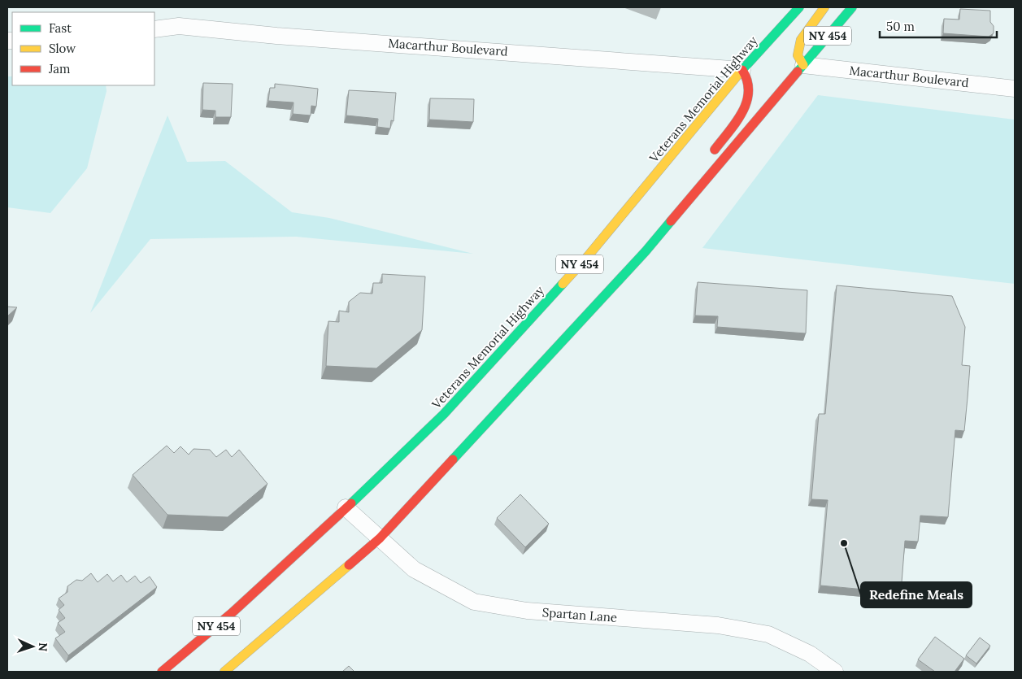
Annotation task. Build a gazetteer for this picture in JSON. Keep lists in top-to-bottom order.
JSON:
{
  "streets": {
    "highway": ["NY 454", "Veterans Memorial Highway"],
    "street": ["Macarthur Boulevard", "Spartan Lane"]
  },
  "crossings": [
    ["NY 454", "Macarthur Boulevard"],
    ["NY 454", "Spartan Lane"],
    ["Macarthur Boulevard", "Veterans Memorial Highway"],
    ["Veterans Memorial Highway", "Spartan Lane"]
  ],
  "places": ["Redefine Meals"],
  "legend": ["Fast", "Slow", "Jam"],
  "scale_bar": "50 m",
  "north": "right"
}
